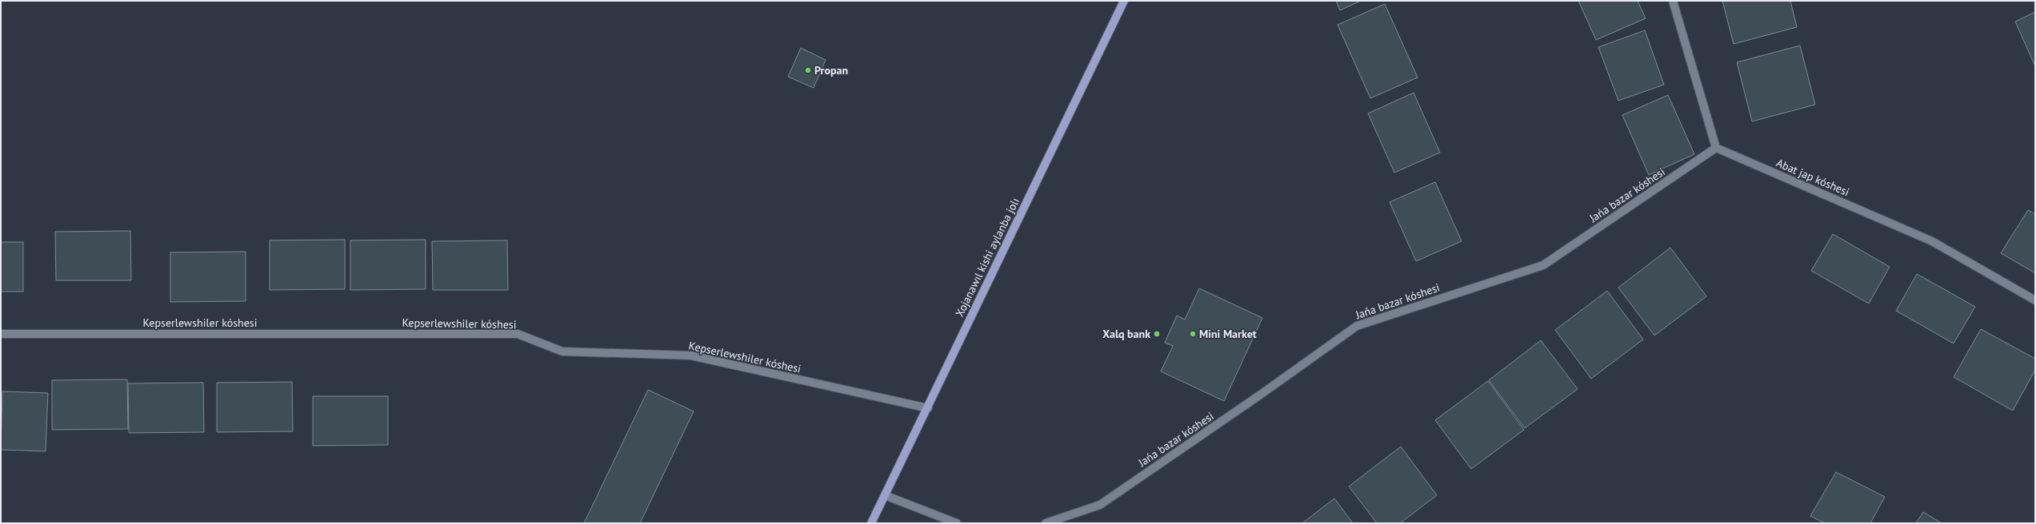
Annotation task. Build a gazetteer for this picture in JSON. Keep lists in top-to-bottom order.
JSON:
{
  "streets": {
    "main road": ["Xojanawıl kishi aylanba jolı"],
    "street": ["Abat jap kóshesi", "Jańa bazar kóshesi", "Kepserlewshiler kóshesi"]
  },
  "crossings": [
    ["Abat jap kóshesi", "Jańa bazar kóshesi"],
    ["Xojanawıl kishi aylanba jolı", "Kepserlewshiler kóshesi"]
  ],
  "places": ["Propan", "Xalq bank", "Mini Market"]
}
